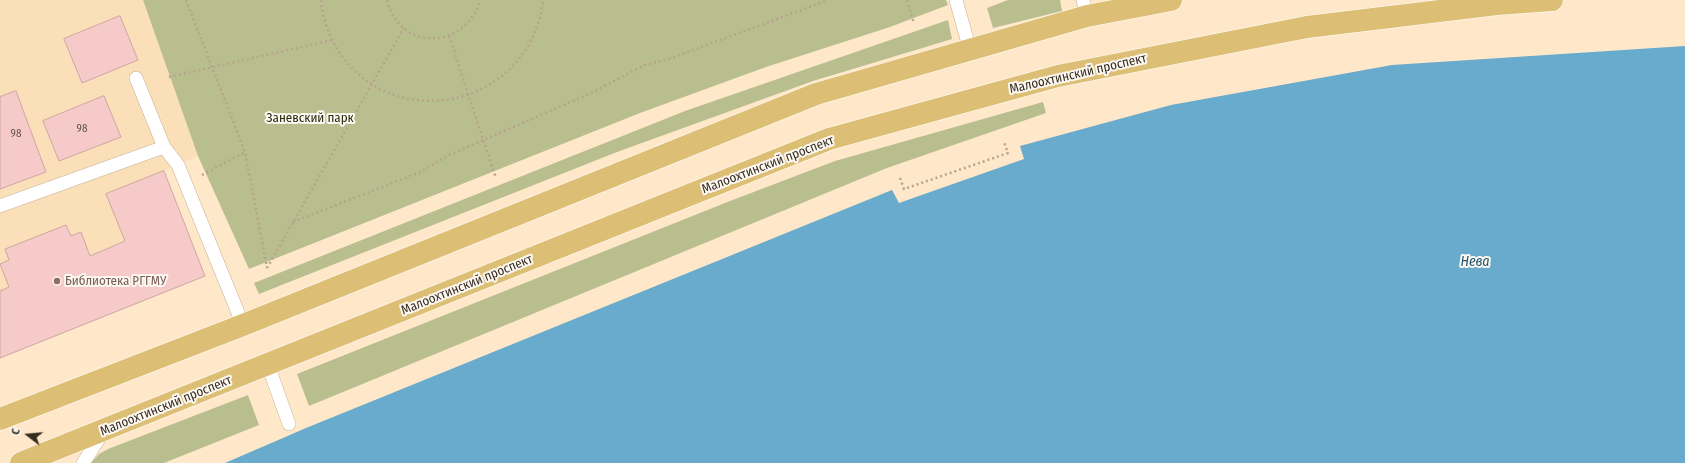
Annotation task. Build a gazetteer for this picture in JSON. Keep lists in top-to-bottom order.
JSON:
{
  "streets": {
    "main road": ["Малоохтинский проспект"]
  },
  "water": ["Нева"],
  "parks": ["Заневский парк"],
  "places": ["Библиотека РГГМУ"],
  "house_numbers": ["98", "98"],
  "north": "left"
}
